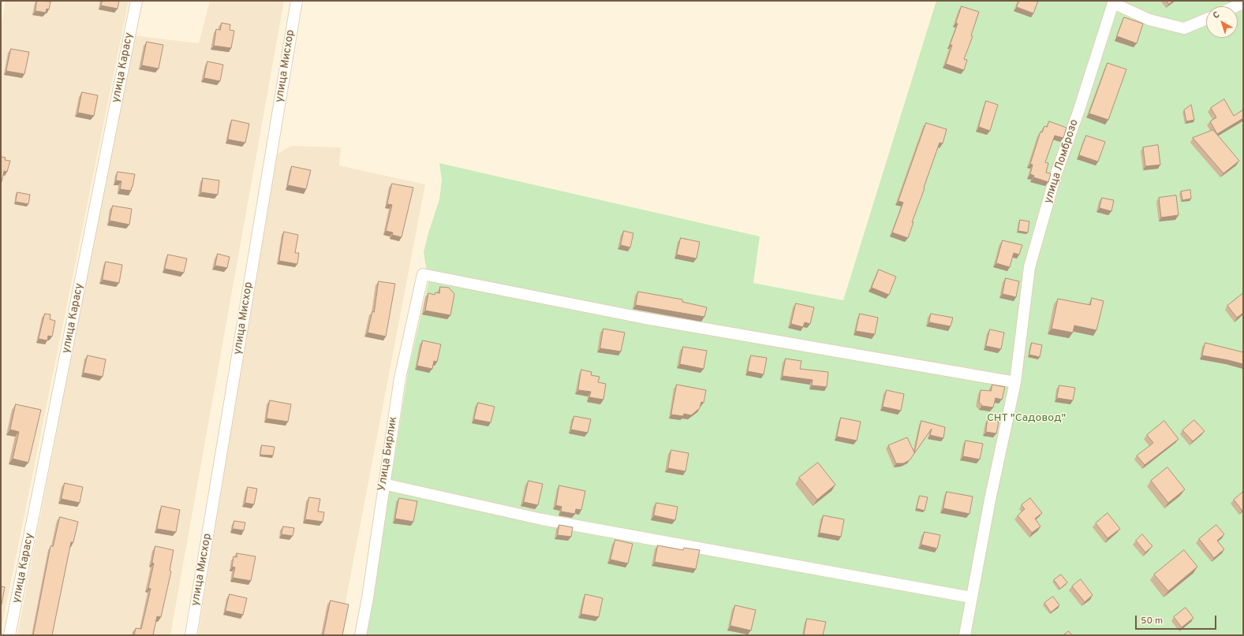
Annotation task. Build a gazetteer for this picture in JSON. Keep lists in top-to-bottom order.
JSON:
{
  "streets": {
    "street": [
      "улица Мисхор",
      "улица Карасу",
      "улица Ломброзо",
      "Улица Бирлик"
    ]
  },
  "crossings": [
    ["улица Ломброзо", "Улица Бирлик"]
  ],
  "parks": ["СНТ \"Садовод\""],
  "scale_bar": "50 m",
  "north": "top left"
}
